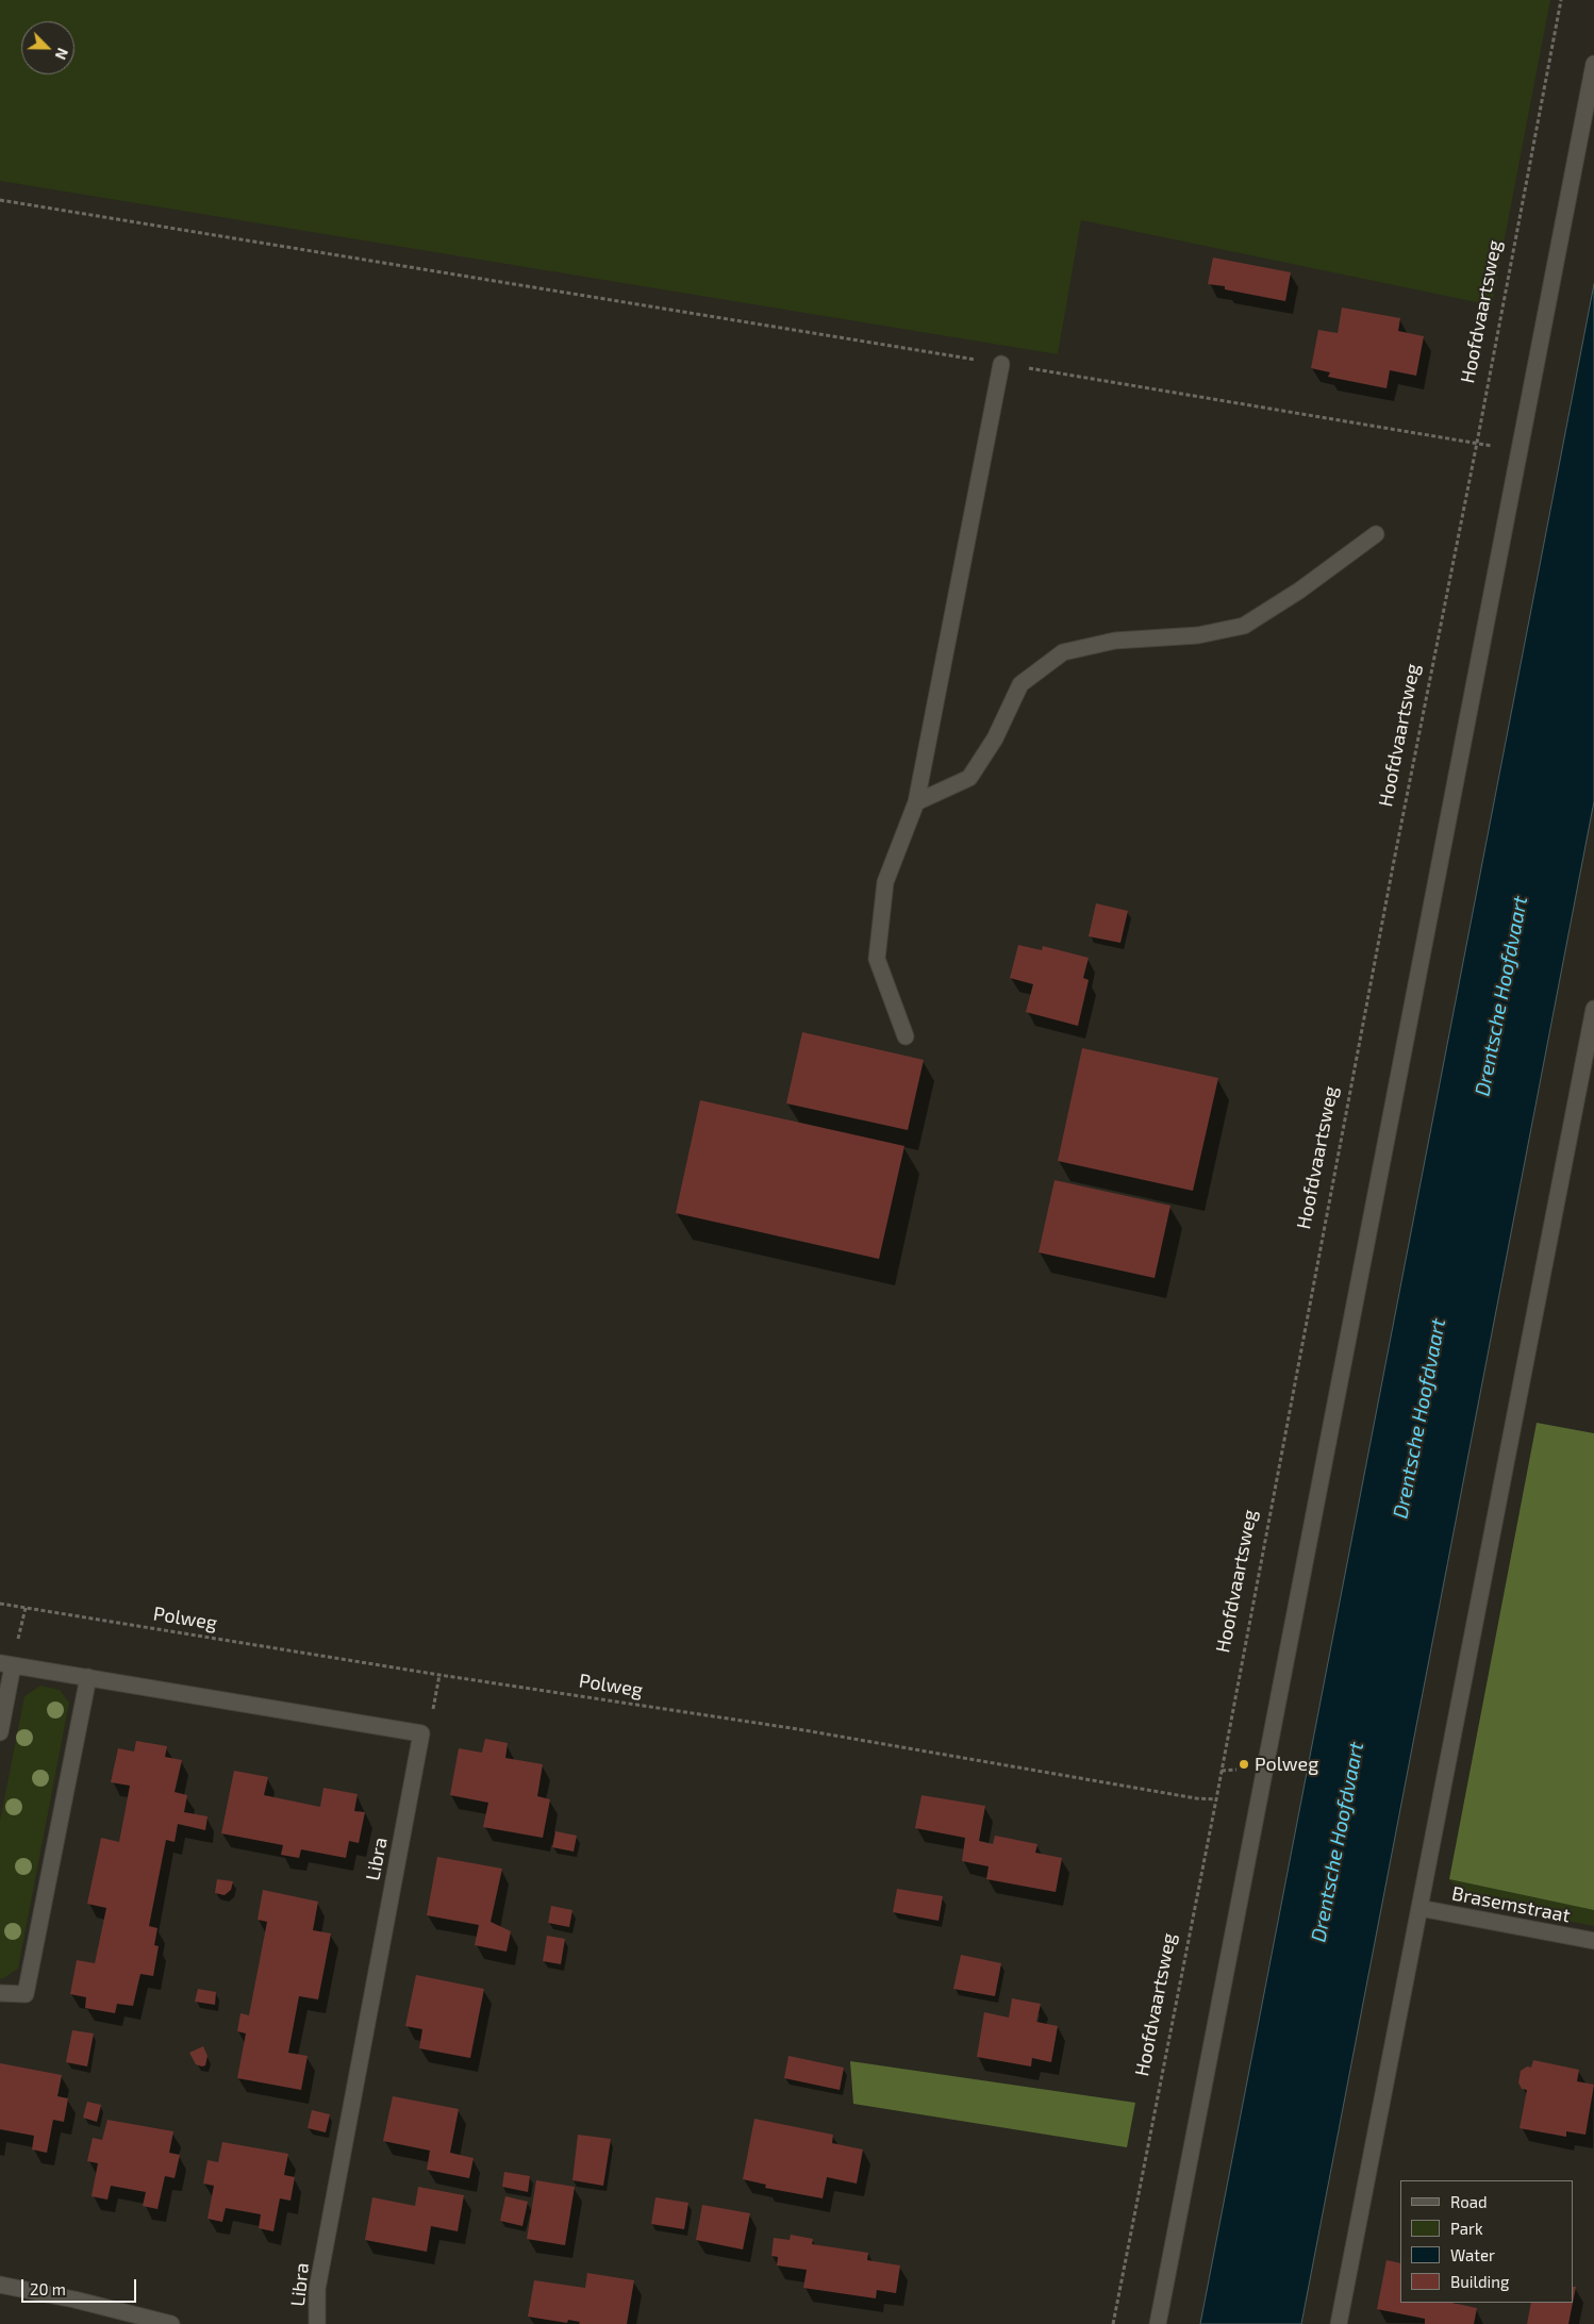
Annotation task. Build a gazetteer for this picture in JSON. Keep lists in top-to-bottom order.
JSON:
{
  "streets": {
    "street": ["Libra", "Brasemstraat"],
    "path": ["Hoofdvaartsweg", "Polweg"]
  },
  "crossings": [
    ["Hoofdvaartsweg", "Polweg"]
  ],
  "water": ["Drentsche Hoofdvaart"],
  "places": ["Polweg"],
  "legend": [
    "Road",
    "Park",
    "Water",
    "Building"
  ],
  "scale_bar": "20 m",
  "north": "bottom right"
}
